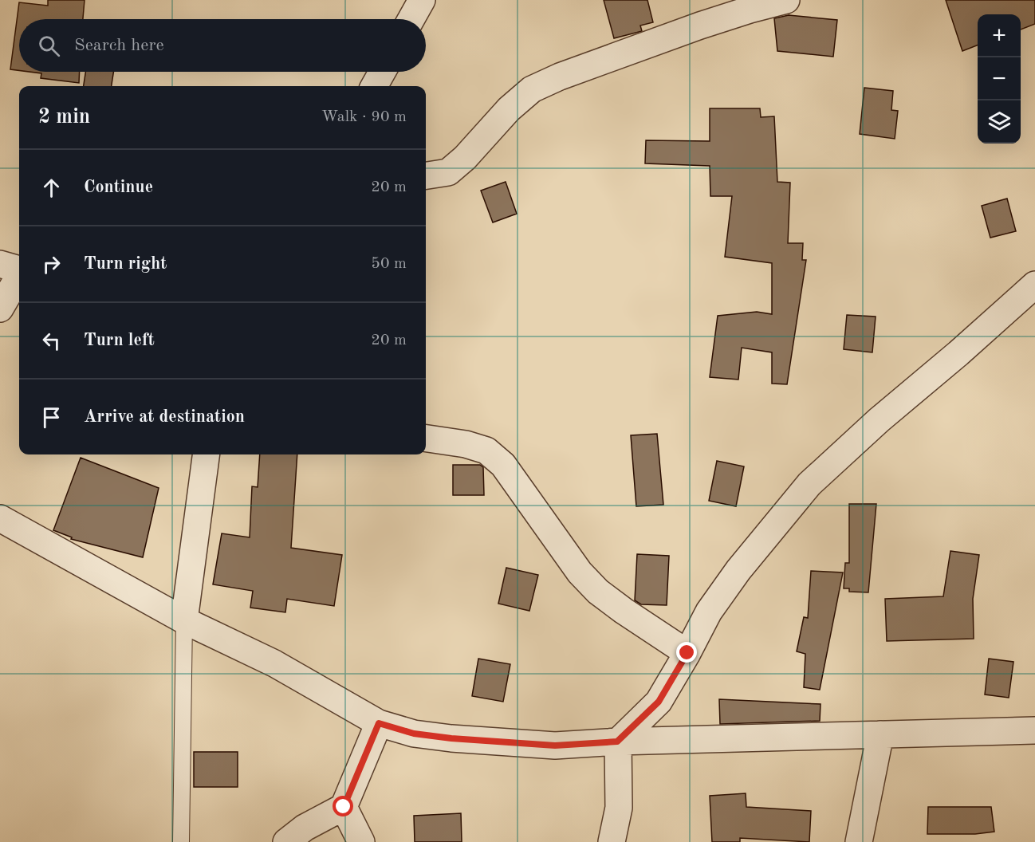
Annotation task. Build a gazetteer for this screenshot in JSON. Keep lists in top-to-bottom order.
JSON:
{
  "page": {
    "map_buttons": ["+", "−"],
    "search": "Search here",
    "heading": ["2 min", "Walk · 90 m"],
    "list": [
      ["Continue", "20 m"],
      ["Turn right", "50 m"],
      ["Turn left", "20 m"],
      "Arrive at destination"
    ]
  }
}
